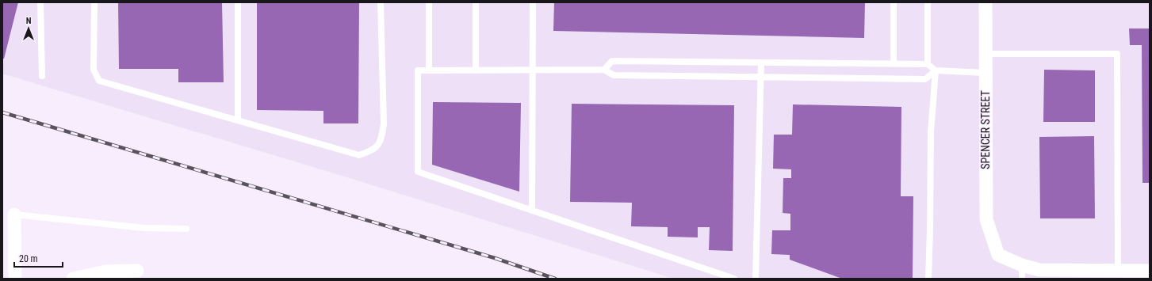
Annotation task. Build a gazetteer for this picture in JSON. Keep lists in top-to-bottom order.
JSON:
{
  "streets": {
    "street": ["SPENCER STREET"]
  },
  "scale_bar": "20 m",
  "north": "top"
}
